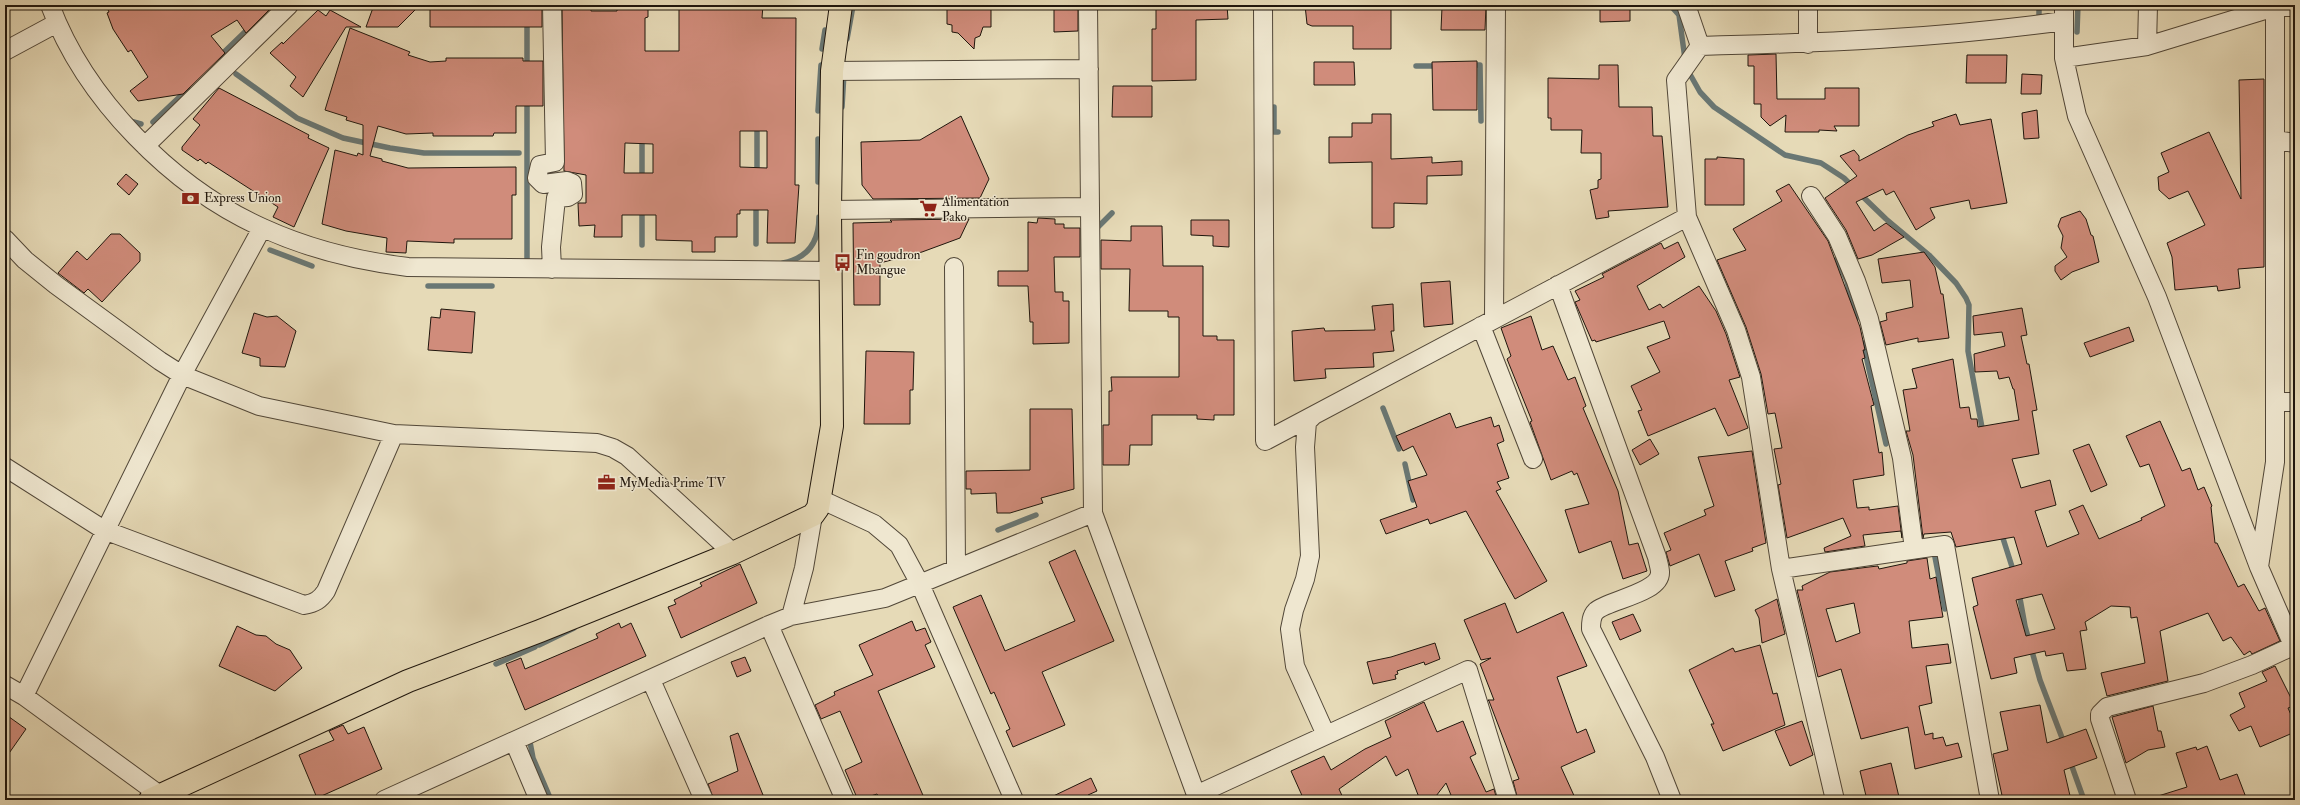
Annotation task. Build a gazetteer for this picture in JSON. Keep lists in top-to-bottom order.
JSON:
{
  "places": {
    "bank": ["Express Union"],
    "supermarket": ["Alimentation Pako"],
    "bus stop": ["Fin goudron Mbangue"],
    "office": ["MyMedia Prime TV"]
  }
}
